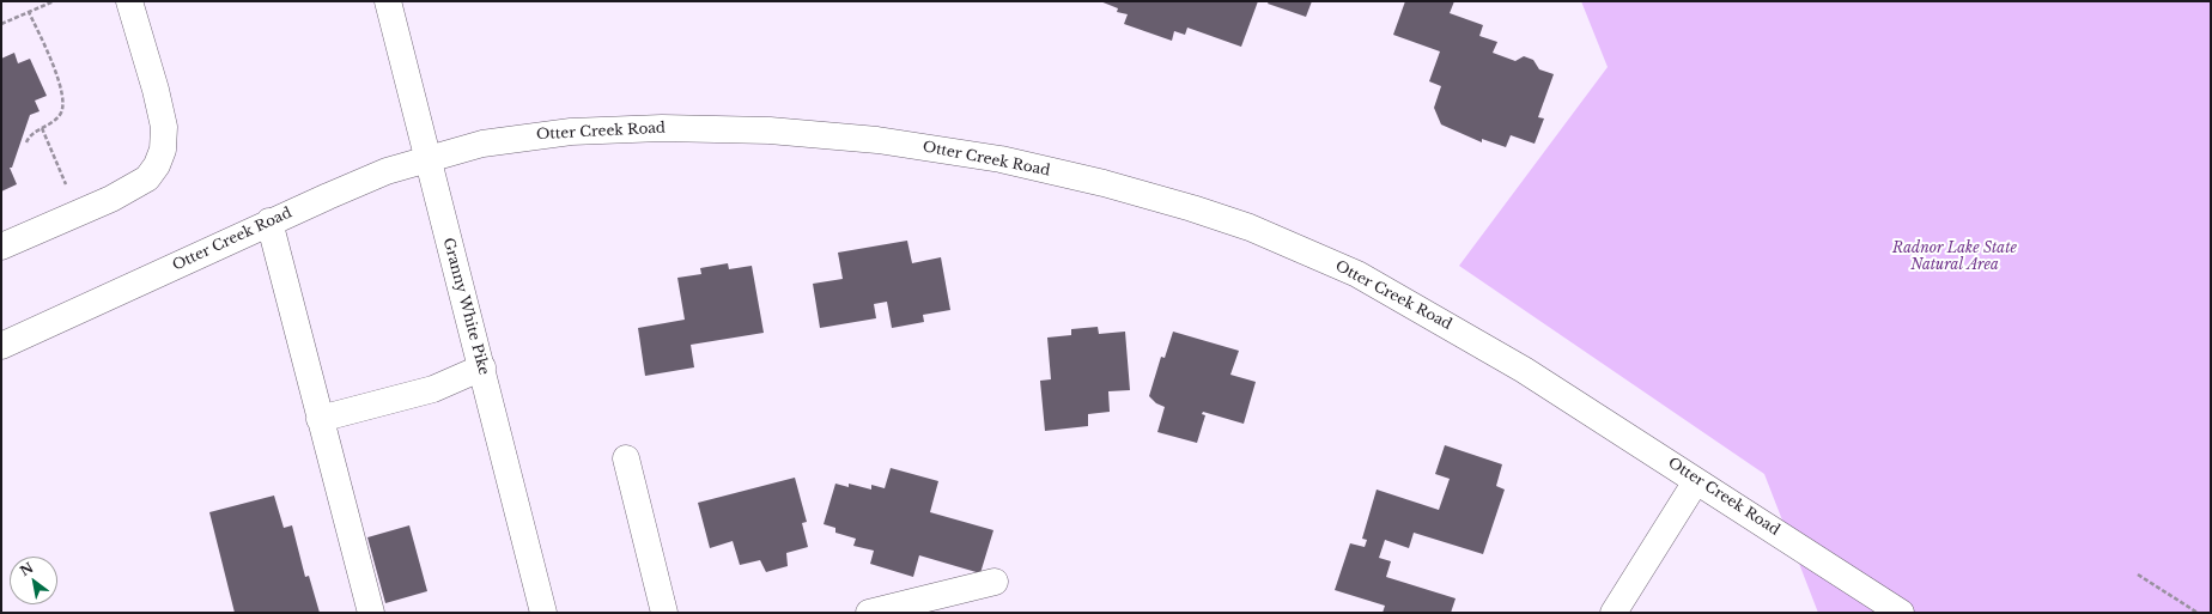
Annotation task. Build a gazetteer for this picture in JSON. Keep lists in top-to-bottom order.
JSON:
{
  "streets": {
    "street": ["Otter Creek Road", "Granny White Pike"]
  },
  "crossings": [
    ["Otter Creek Road", "Granny White Pike"]
  ],
  "parks": ["Radnor Lake State Natural Area"],
  "north": "top left"
}
